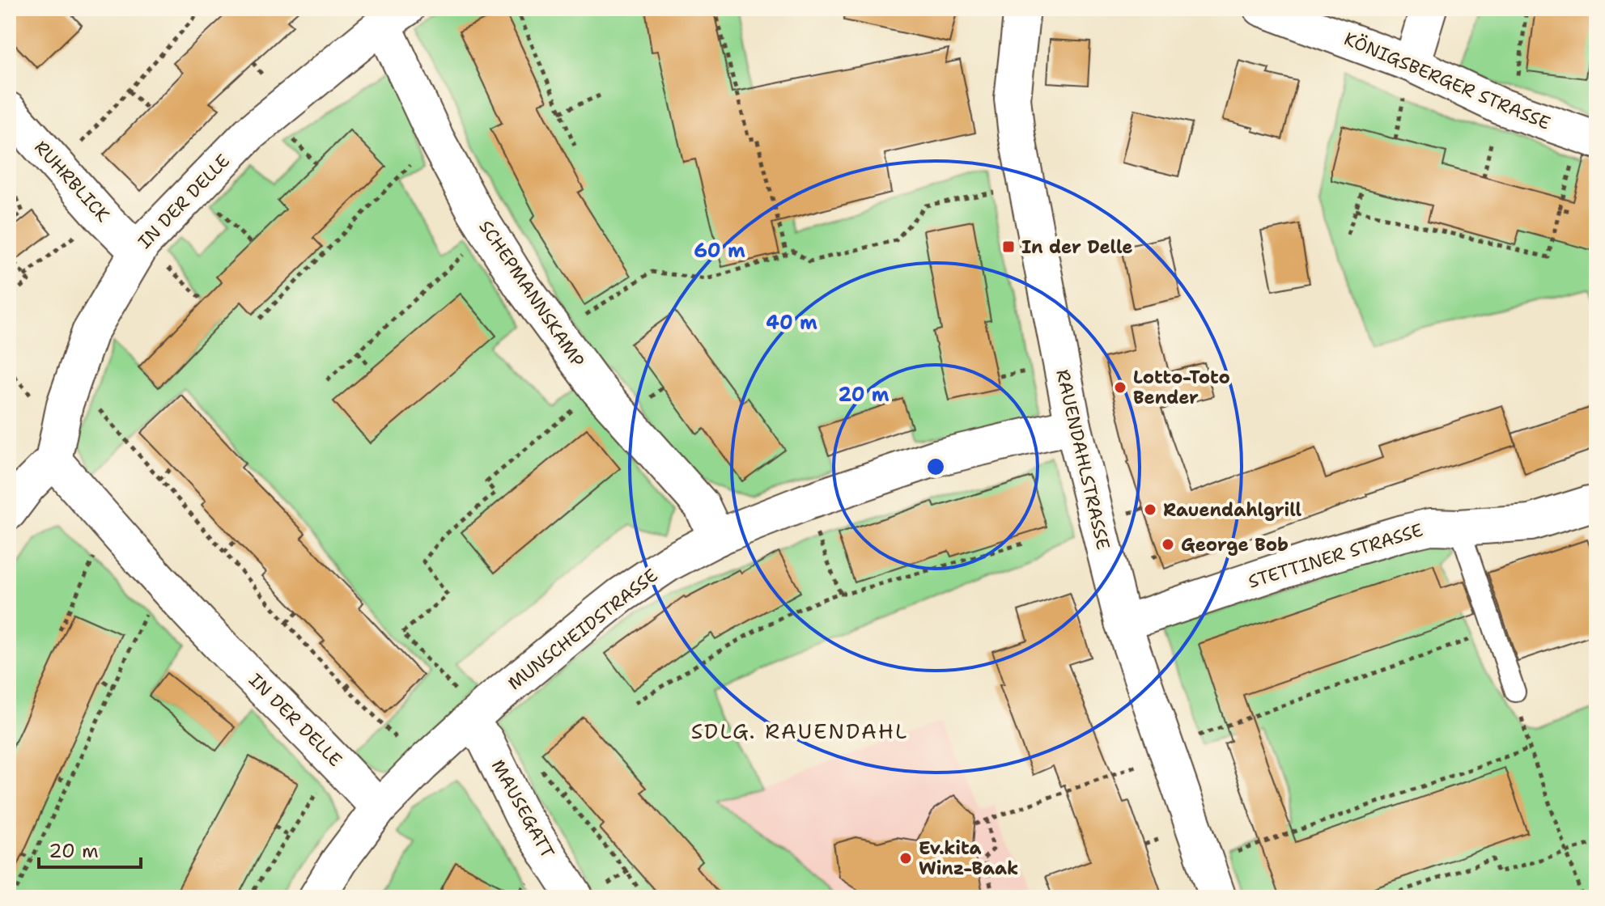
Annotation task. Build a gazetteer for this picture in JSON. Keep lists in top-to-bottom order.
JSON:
{
  "streets": {
    "street": [
      "KÖNIGSBERGER STRASSE",
      "RUHRBLICK",
      "IN DER DELLE",
      "SCHEPMANNSKAMP",
      "RAUENDAHLSTRASSE",
      "STETTINER STRASSE",
      "MUNSCHEIDSTRASSE",
      "MAUSEGATT"
    ]
  },
  "crossings": [
    ["RUHRBLICK", "IN DER DELLE"],
    ["IN DER DELLE", "SCHEPMANNSKAMP"],
    ["IN DER DELLE", "MUNSCHEIDSTRASSE"],
    ["SCHEPMANNSKAMP", "MUNSCHEIDSTRASSE"],
    ["RAUENDAHLSTRASSE", "STETTINER STRASSE"],
    ["RAUENDAHLSTRASSE", "MUNSCHEIDSTRASSE"],
    ["MUNSCHEIDSTRASSE", "MAUSEGATT"]
  ],
  "districts": ["SDLG. RAUENDAHL"],
  "places": {
    "transit": ["In der Delle"],
    "other": [
      "Lotto-Toto Bender",
      "Rauendahlgrill",
      "George Bob",
      "Ev.kita Winz-Baak"
    ]
  },
  "scale_bar": "20 m",
  "rings": ["60 m", "40 m", "20 m"]
}
